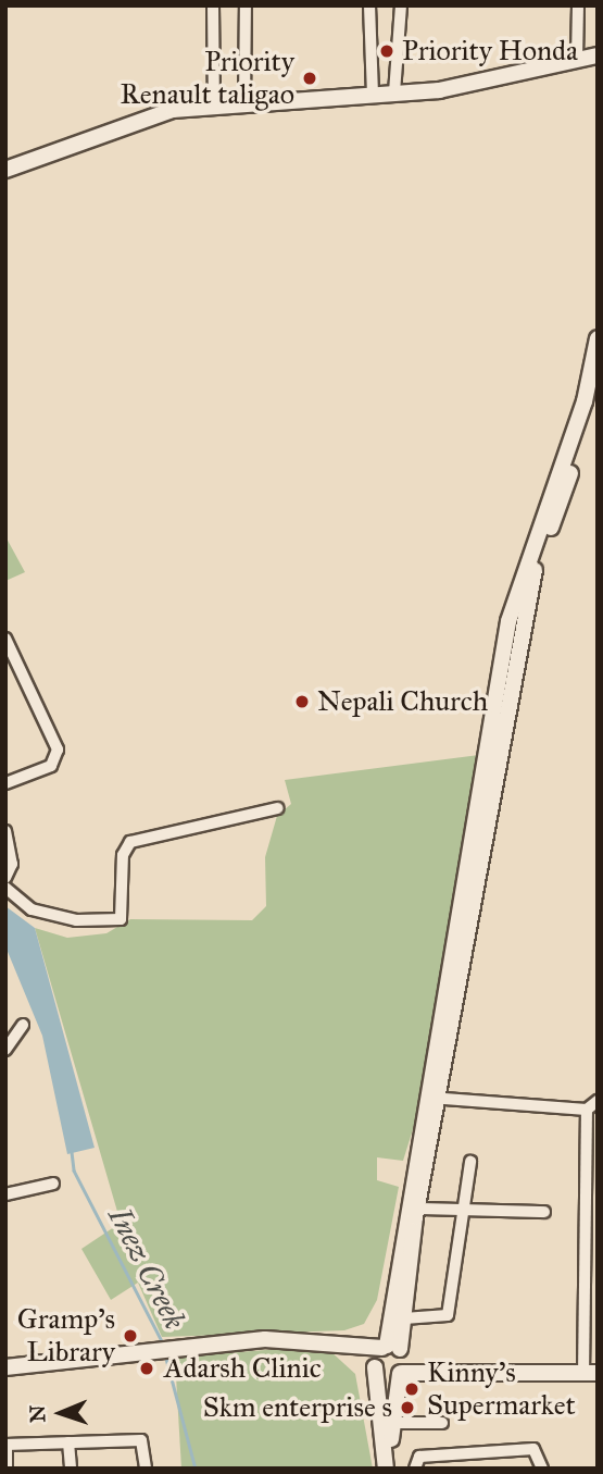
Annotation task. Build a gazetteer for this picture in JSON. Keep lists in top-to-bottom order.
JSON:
{
  "water": ["Inez Creek"],
  "places": [
    "Priority Honda",
    "Priority Renault taligao",
    "Nepali Church",
    "Gramp's Library",
    "Adarsh Clinic",
    "Kinny's Supermarket",
    "Skm enterprise s"
  ],
  "north": "left"
}
